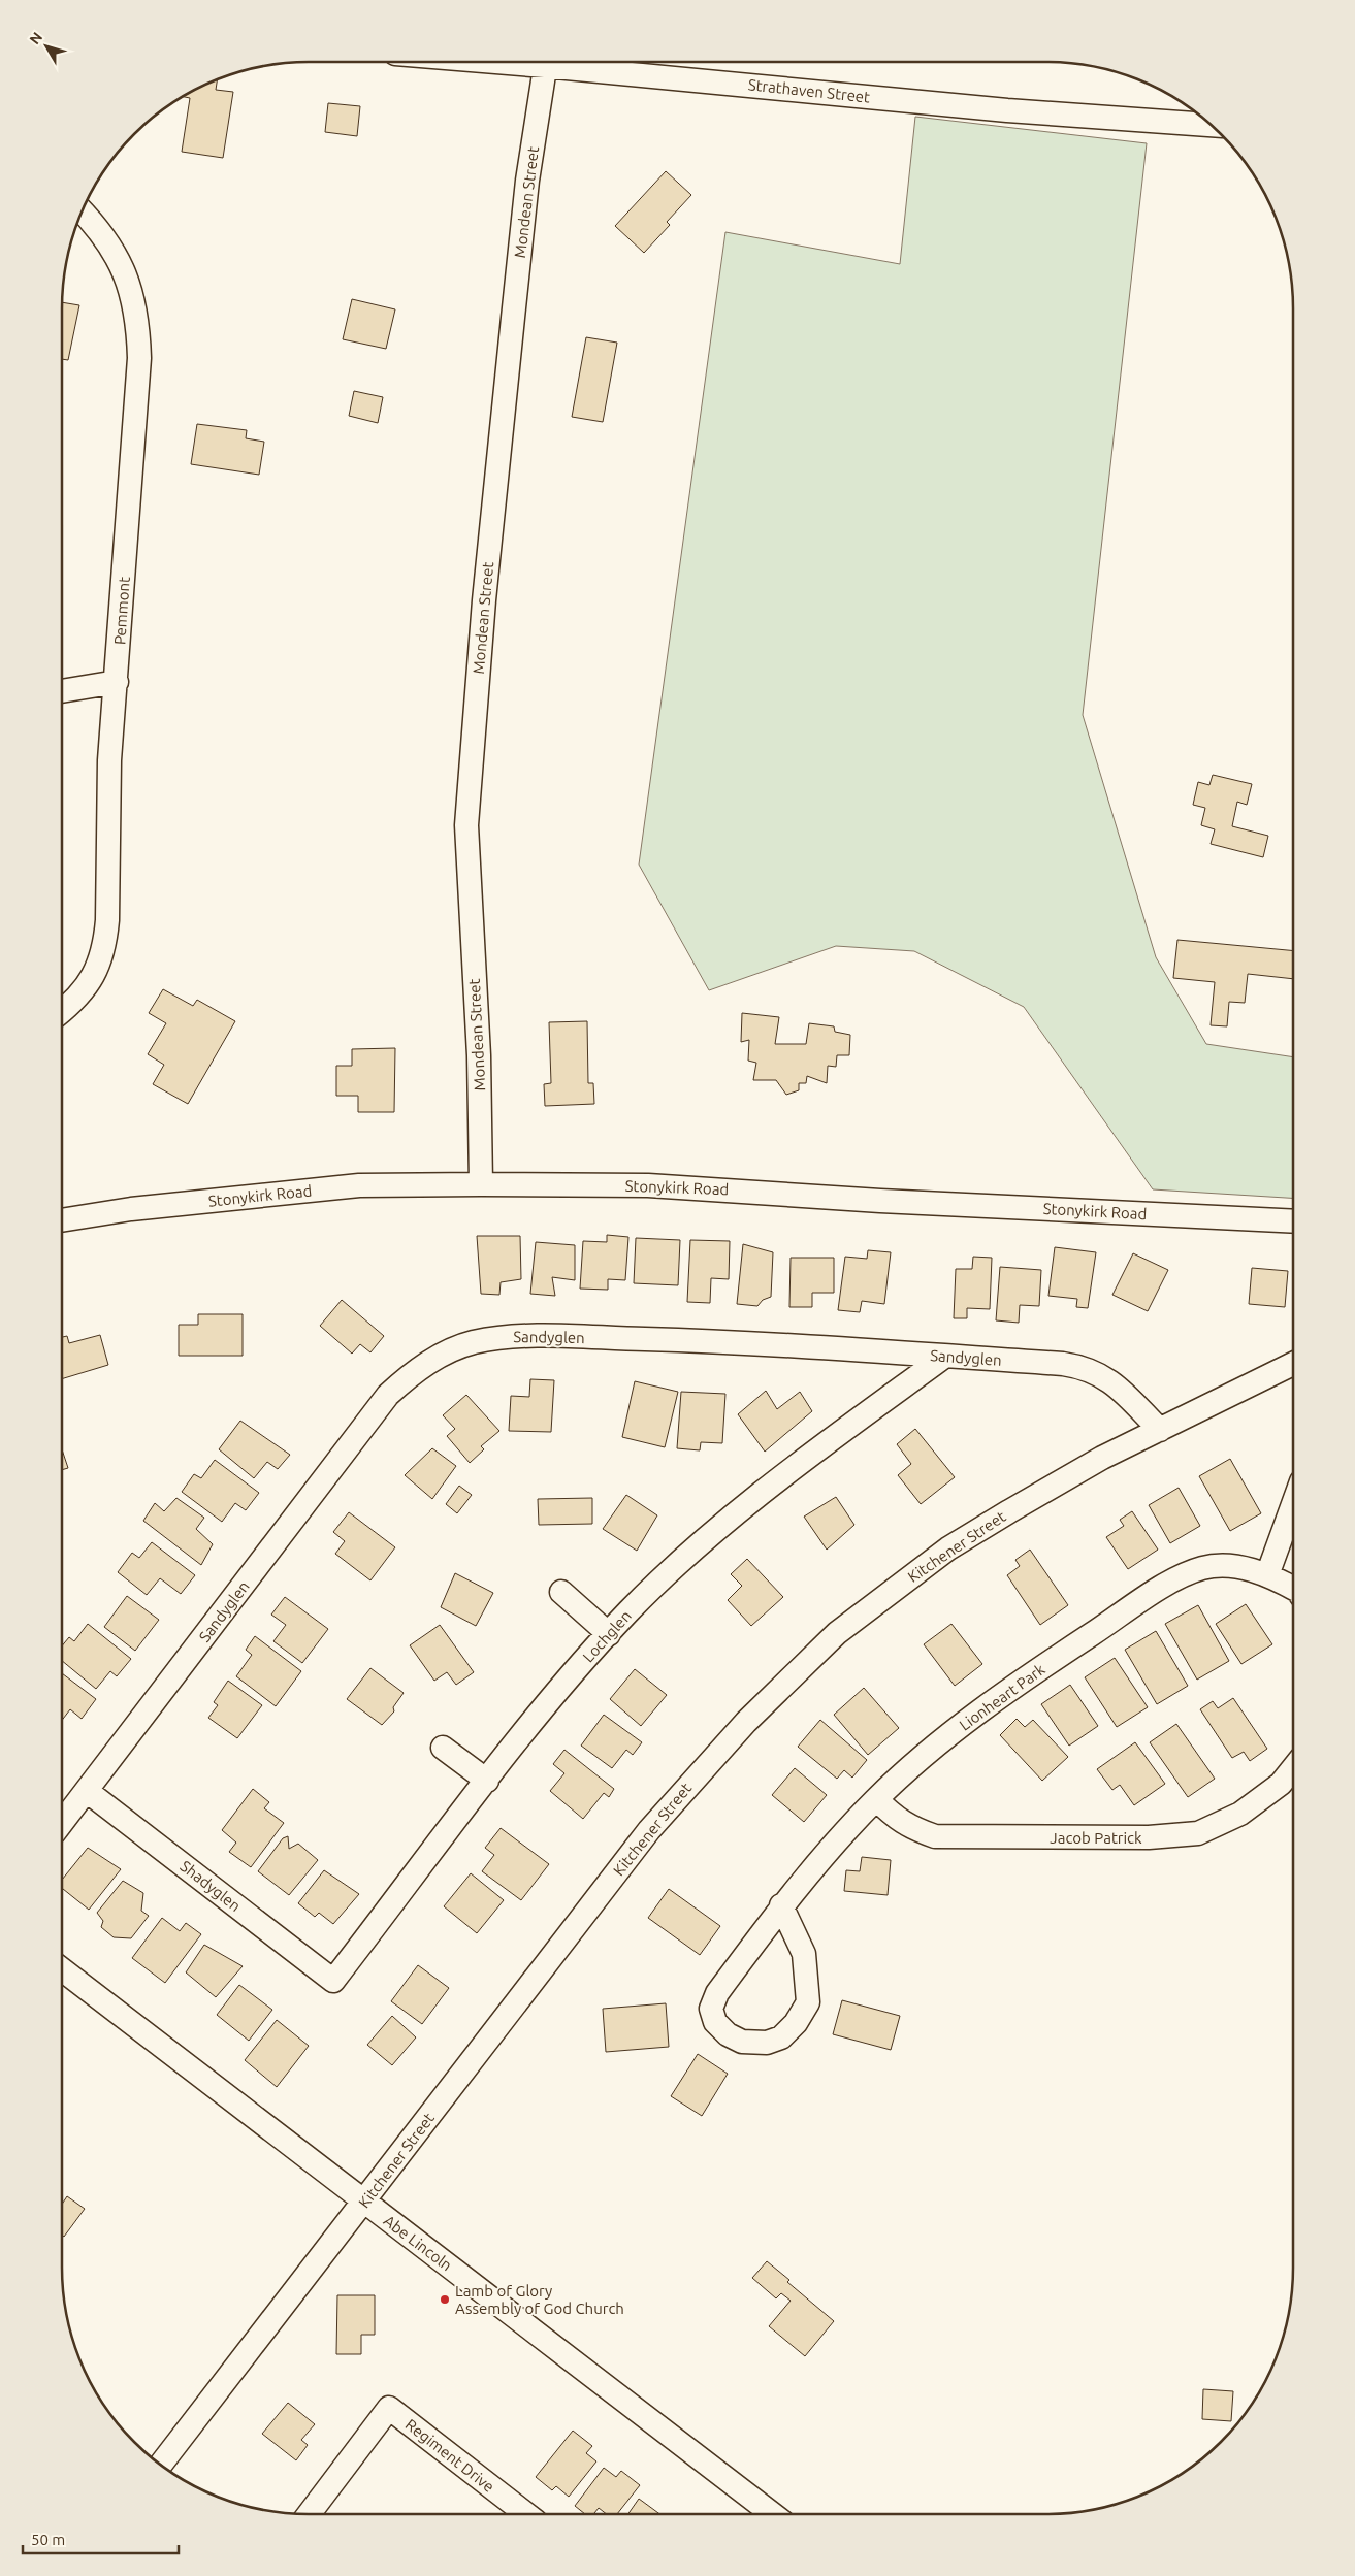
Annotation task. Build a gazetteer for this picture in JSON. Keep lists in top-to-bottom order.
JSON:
{
  "streets": {
    "street": [
      "Strathaven Street",
      "Mondean Street",
      "Pemmont",
      "Stonykirk Road",
      "Sandyglen",
      "Kitchener Street",
      "Lochglen",
      "Lionheart Park",
      "Jacob Patrick",
      "Shadyglen",
      "Abe Lincoln",
      "Regiment Drive"
    ]
  },
  "crossings": [
    ["Mondean Street", "Stonykirk Road"],
    ["Sandyglen", "Kitchener Street"],
    ["Sandyglen", "Lochglen"],
    ["Sandyglen", "Shadyglen"],
    ["Kitchener Street", "Abe Lincoln"],
    ["Lochglen", "Shadyglen"],
    ["Lionheart Park", "Jacob Patrick"]
  ],
  "places": ["Lamb of Glory Assembly of God Church"],
  "scale_bar": "50 m",
  "north": "top left"
}
